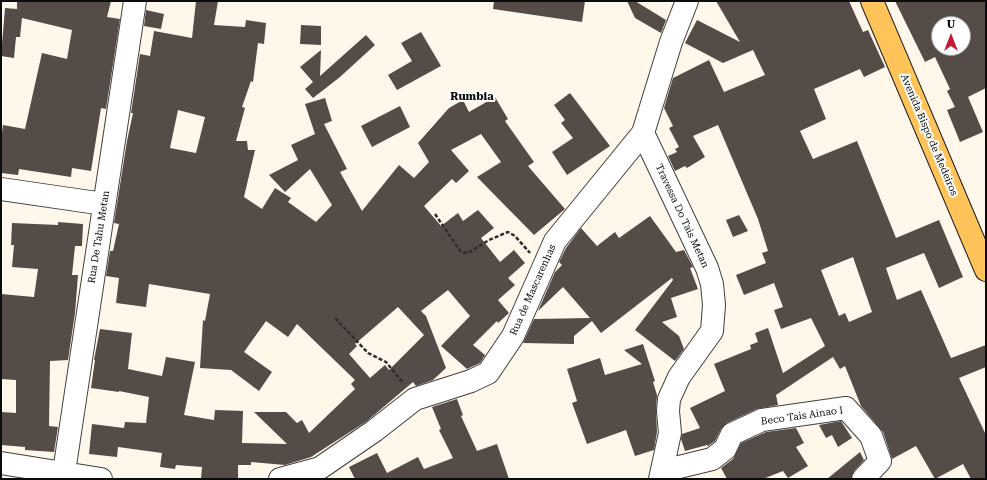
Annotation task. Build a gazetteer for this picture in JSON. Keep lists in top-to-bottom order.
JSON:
{
  "streets": {
    "main road": ["Avenida Bispo de Medeiros"],
    "street": [
      "Travessa Do Tais Metan",
      "Rua De Tahu Metan",
      "Rua de Mascarenhas",
      "Beco Tais Ainao I"
    ]
  },
  "crossings": [
    ["Travessa Do Tais Metan", "Rua de Mascarenhas"],
    ["Travessa Do Tais Metan", "Beco Tais Ainao I"]
  ],
  "districts": ["Rumbia"],
  "north": "top"
}
